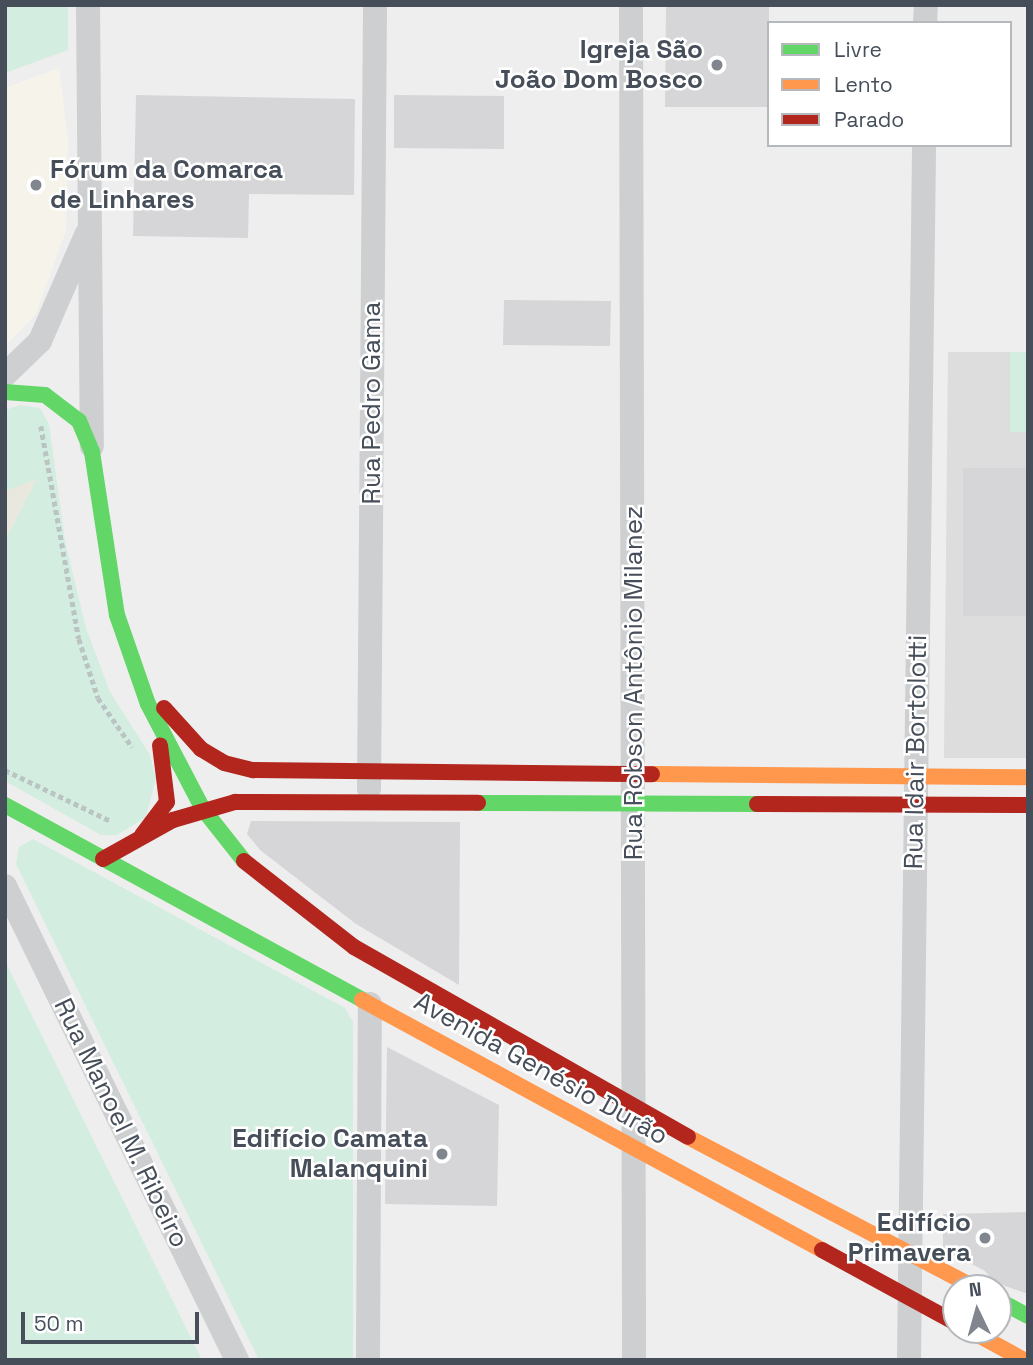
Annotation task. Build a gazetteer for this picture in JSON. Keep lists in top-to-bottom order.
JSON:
{
  "streets": {
    "main road": ["Avenida Genésio Durão"],
    "street": [
      "Rua Pedro Gama",
      "Rua Robson Antônio Milanez",
      "Rua Idair Bortolotti",
      "Rua Manoel M. Ribeiro"
    ]
  },
  "crossings": [
    ["Rua Robson Antônio Milanez", "Avenida Genésio Durão"],
    ["Rua Idair Bortolotti", "Avenida Genésio Durão"]
  ],
  "places": [
    "Igreja São João Dom Bosco",
    "Fórum da Comarca de Linhares",
    "Edifício Camata Malanquini",
    "Edifício Primavera"
  ],
  "legend": ["Livre", "Lento", "Parado"],
  "scale_bar": "50 m",
  "north": "top"
}
